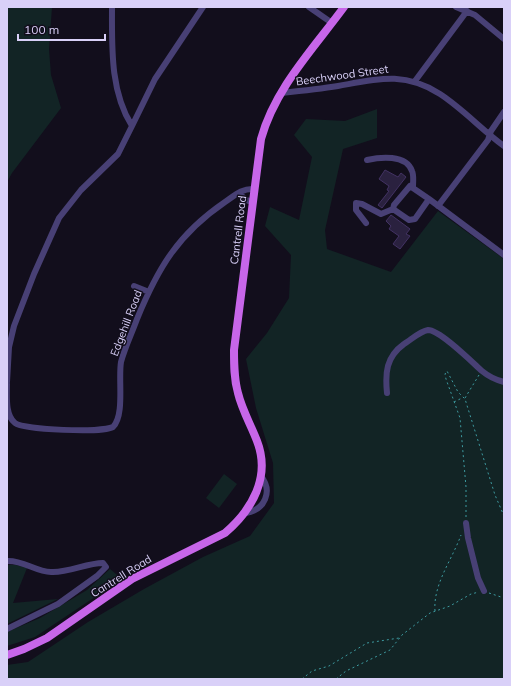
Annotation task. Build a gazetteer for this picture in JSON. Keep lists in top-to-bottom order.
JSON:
{
  "streets": {
    "main road": ["Cantrell Road"],
    "street": ["Beechwood Street", "Edgehill Road"]
  },
  "crossings": [
    ["Beechwood Street", "Cantrell Road"],
    ["Cantrell Road", "Edgehill Road"]
  ],
  "scale_bar": "100 m"
}
